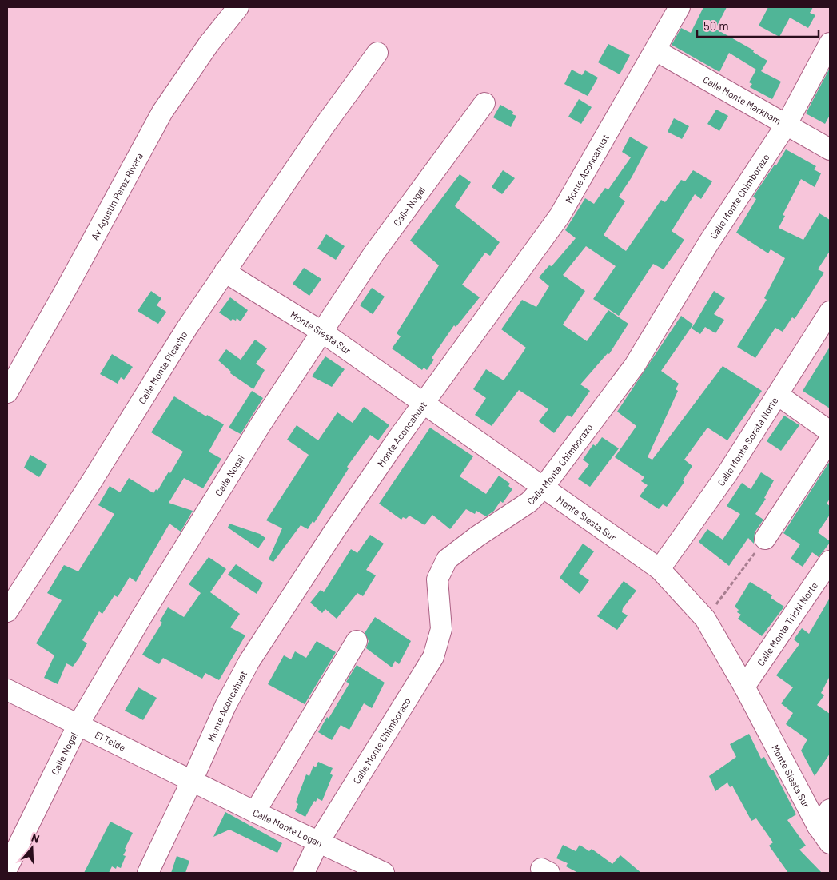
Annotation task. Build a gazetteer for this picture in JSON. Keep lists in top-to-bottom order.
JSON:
{
  "streets": {
    "street": [
      "Calle Monte Markham",
      "Monte Aconcahuat",
      "Av Agustin Perez Rivera",
      "Calle Monte Chimborazo",
      "Calle Nogal",
      "Monte Siesta Sur",
      "Calle Monte Picacho",
      "Calle Monte Sorata Norte",
      "Calle Monte Trichi Norte",
      "El Teide",
      "Calle Monte Logan"
    ]
  },
  "crossings": [
    ["Calle Monte Markham", "Monte Aconcahuat"],
    ["Calle Monte Markham", "Calle Monte Chimborazo"],
    ["Monte Aconcahuat", "Monte Siesta Sur"],
    ["Monte Aconcahuat", "El Teide"],
    ["Monte Aconcahuat", "Calle Monte Logan"],
    ["Calle Monte Chimborazo", "Monte Siesta Sur"],
    ["Calle Monte Chimborazo", "Calle Monte Logan"],
    ["Calle Nogal", "Monte Siesta Sur"],
    ["Calle Nogal", "El Teide"],
    ["Monte Siesta Sur", "Calle Monte Picacho"],
    ["Monte Siesta Sur", "Calle Monte Sorata Norte"],
    ["Monte Siesta Sur", "Calle Monte Trichi Norte"],
    ["El Teide", "Calle Monte Logan"]
  ],
  "scale_bar": "50 m",
  "north": "top"
}
